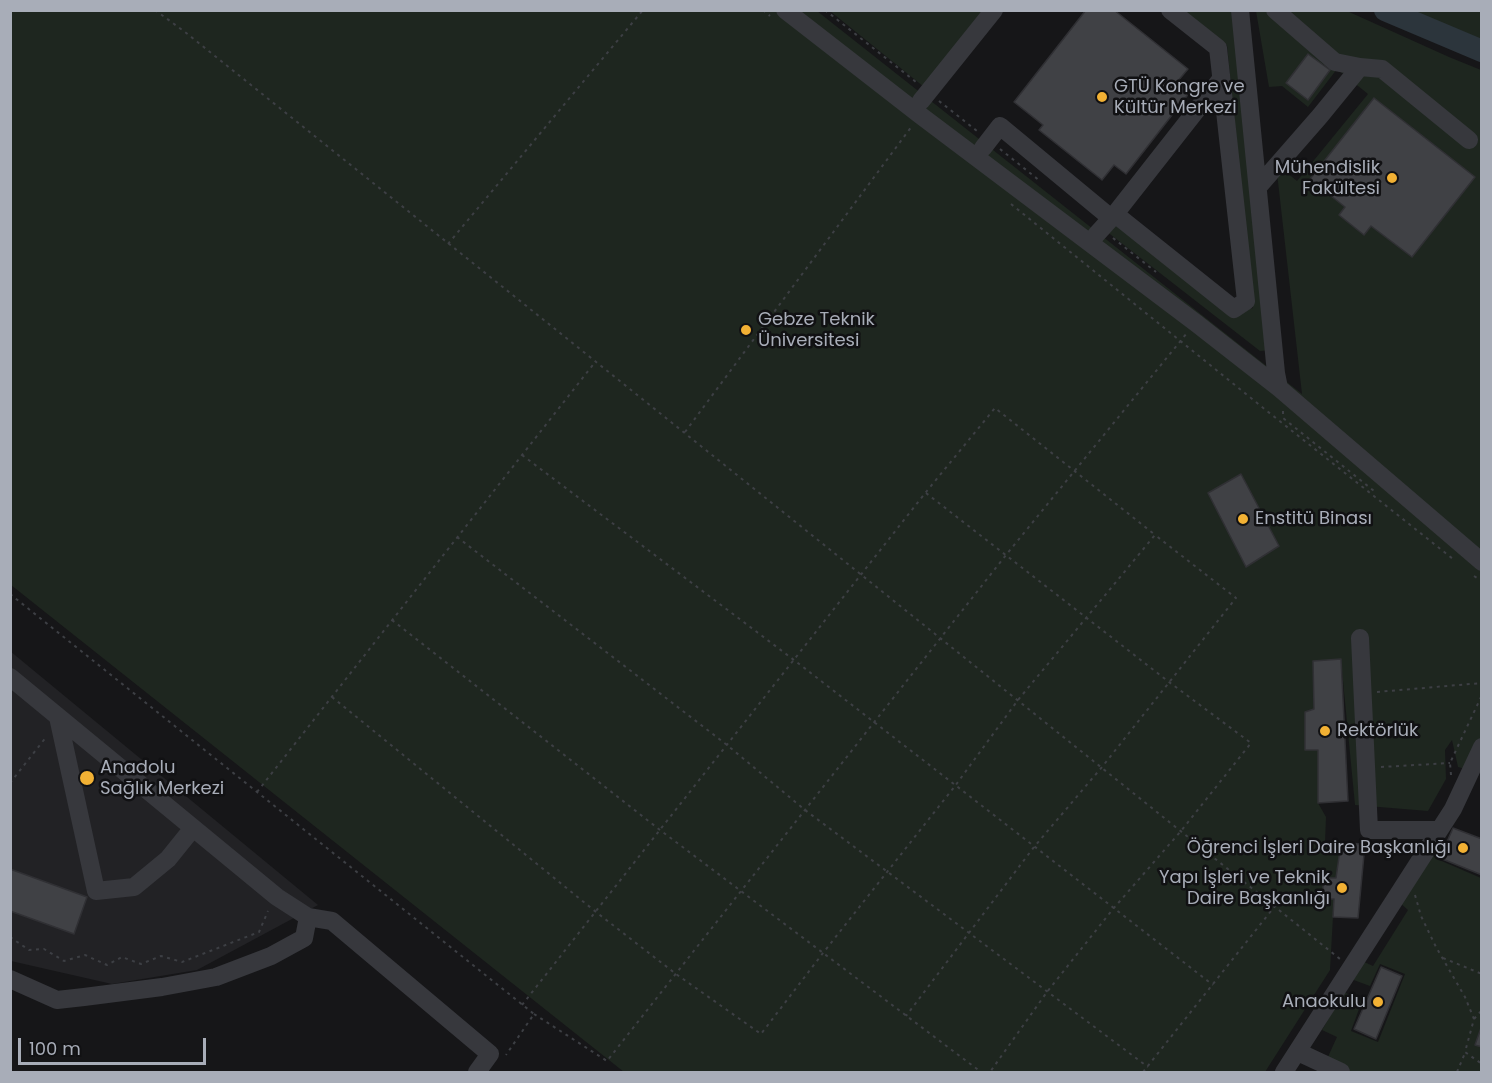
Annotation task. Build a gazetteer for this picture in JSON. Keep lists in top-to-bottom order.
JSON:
{
  "places": [
    "GTÜ Kongre ve Kültür Merkezi",
    "Mühendislik Fakültesi",
    "Gebze Teknik Üniversitesi",
    "Enstitü Binası",
    "Rektörlük",
    "Anadolu Sağlık Merkezi",
    "Öğrenci İşleri Daire Başkanlığı",
    "Yapı İşleri ve Teknik Daire Başkanlığı",
    "Anaokulu"
  ],
  "scale_bar": "100 m"
}
